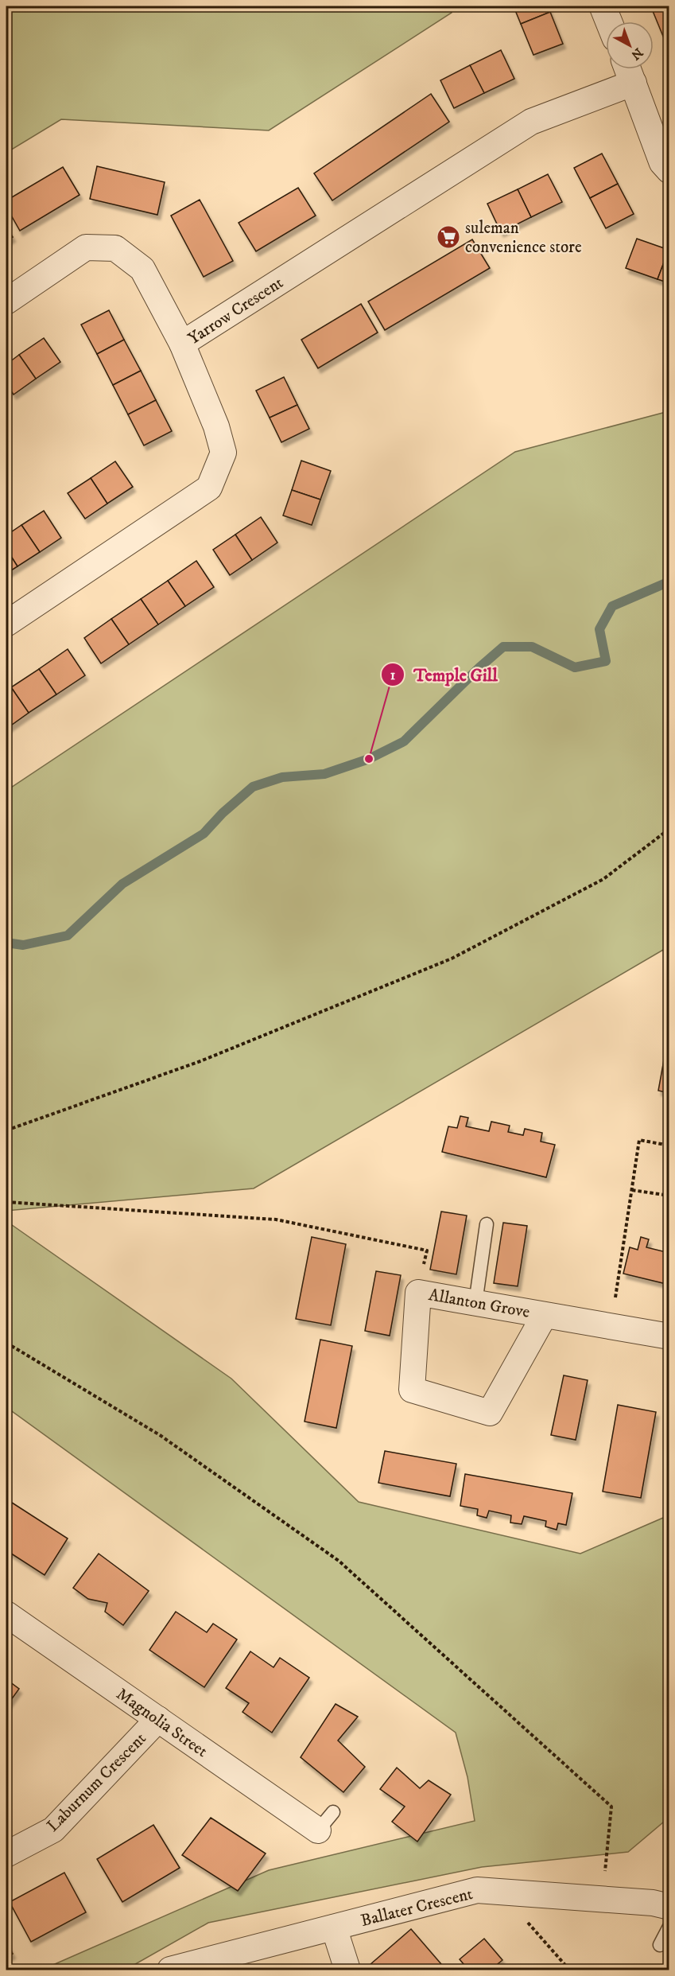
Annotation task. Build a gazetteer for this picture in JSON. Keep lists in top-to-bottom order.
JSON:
{
  "streets": {
    "street": [
      "Yarrow Crescent",
      "Allanton Grove",
      "Magnolia Street",
      "Laburnum Crescent",
      "Ballater Crescent"
    ]
  },
  "crossings": [
    ["Magnolia Street", "Laburnum Crescent"]
  ],
  "places": {
    "supermarket": ["suleman convenience store"],
    "other": ["Temple Gill"]
  },
  "north": "bottom right"
}
